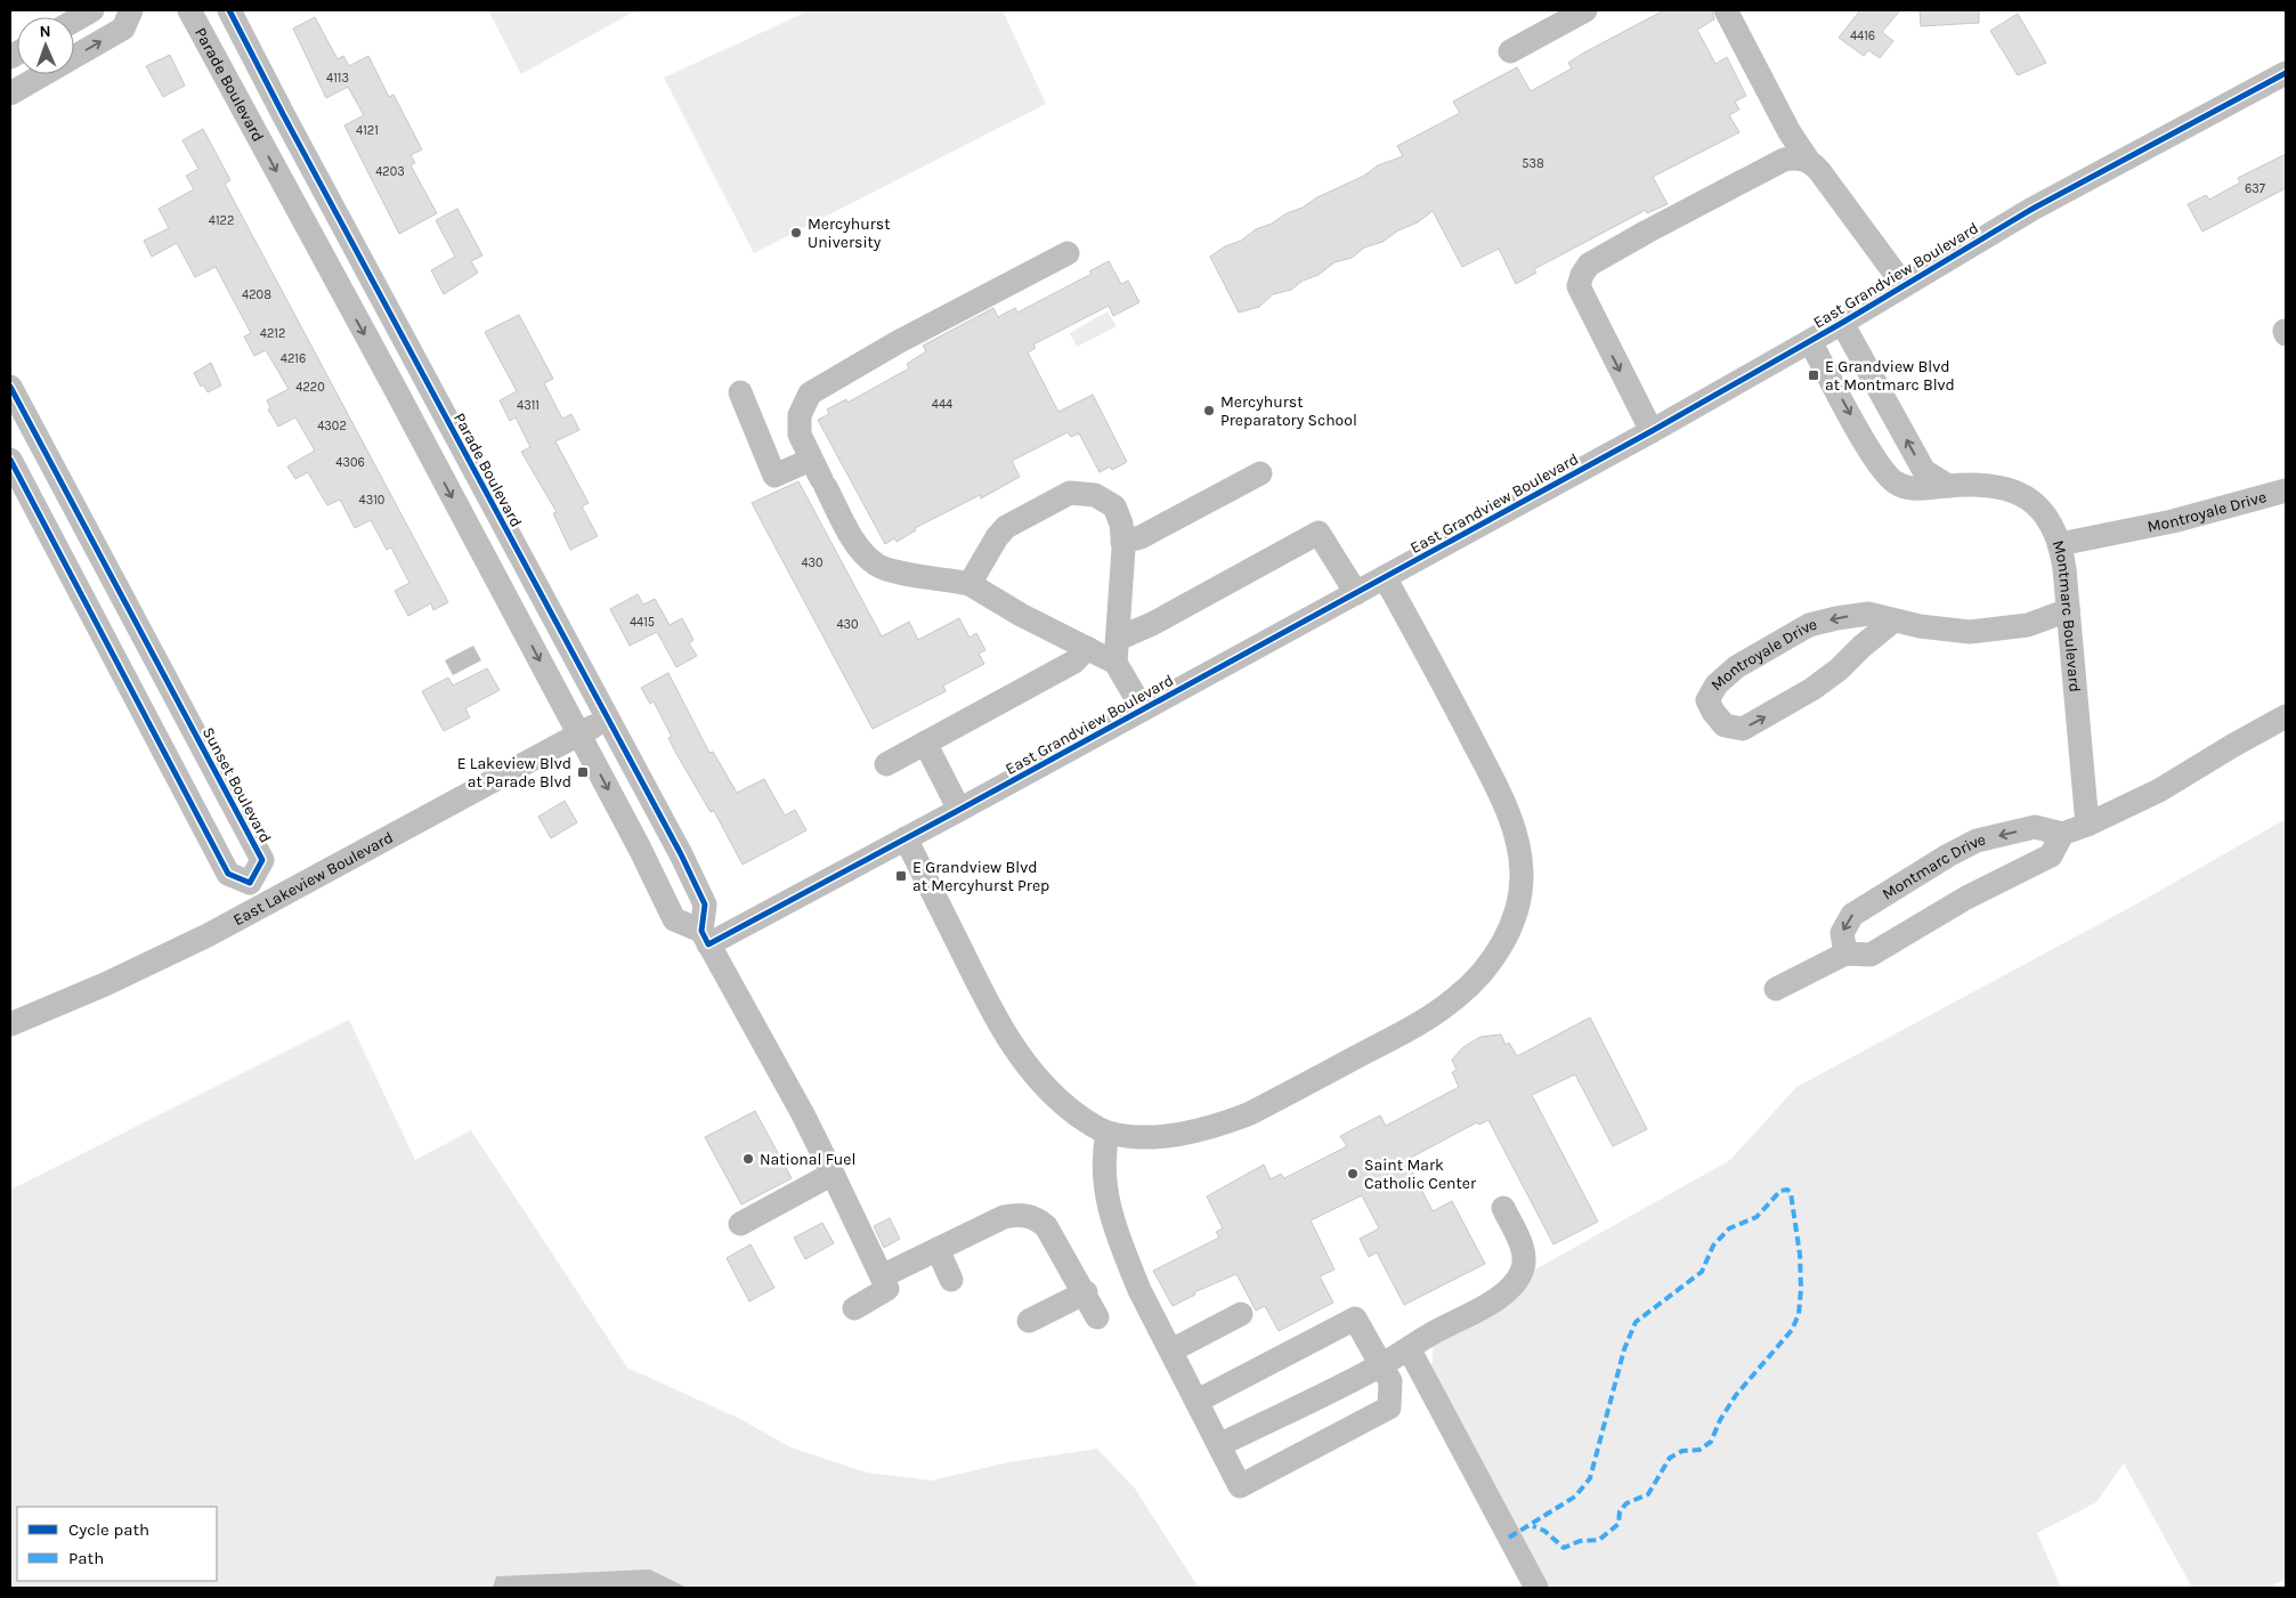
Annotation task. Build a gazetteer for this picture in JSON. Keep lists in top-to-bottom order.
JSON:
{
  "streets": {
    "street": [
      "Parade Boulevard",
      "East Grandview Boulevard",
      "Montroyale Drive",
      "Montmarc Boulevard",
      "Sunset Boulevard",
      "Montmarc Drive",
      "East Lakeview Boulevard"
    ]
  },
  "crossings": [
    ["Parade Boulevard", "East Grandview Boulevard"],
    ["Parade Boulevard", "East Lakeview Boulevard"],
    ["East Grandview Boulevard", "Montmarc Boulevard"],
    ["Montroyale Drive", "Montmarc Boulevard"]
  ],
  "places": {
    "other": [
      "Mercyhurst University",
      "Mercyhurst Preparatory School",
      "National Fuel",
      "Saint Mark Catholic Center"
    ],
    "transit": ["E Grandview Blvd at Montmarc Blvd", "E Lakeview Blvd at Parade Blvd", "E Grandview Blvd at Mercyhurst Prep"]
  },
  "house_numbers": [
    "4416",
    "4113",
    "4121",
    "538",
    "4203",
    "637",
    "4122",
    "4208",
    "4212",
    "4216",
    "4220",
    "444",
    "4311",
    "4302",
    "4306",
    "4310",
    "430",
    "4415",
    "430"
  ],
  "legend": ["Cycle path", "Path"],
  "north": "top"
}
